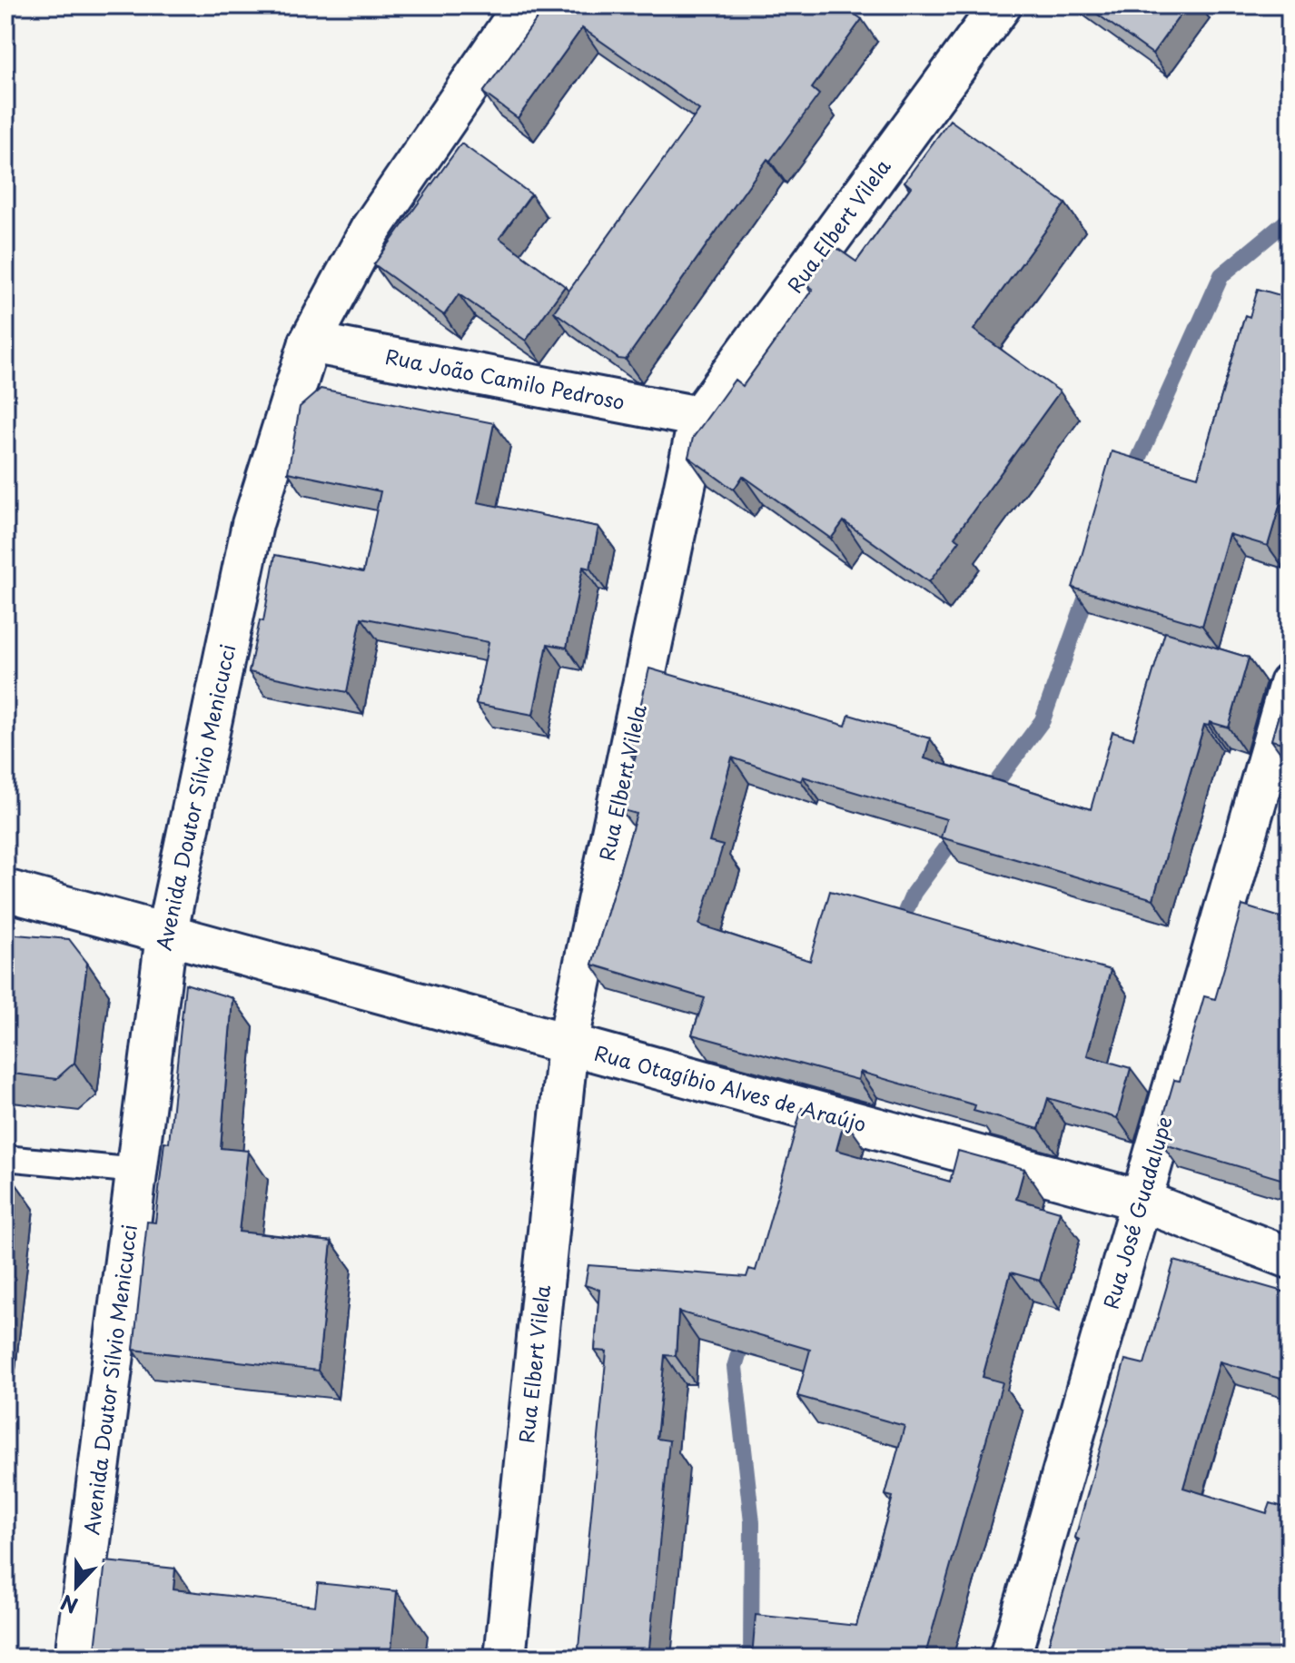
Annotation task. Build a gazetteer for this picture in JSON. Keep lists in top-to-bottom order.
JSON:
{
  "streets": {
    "street": [
      "Rua Elbert Vilela",
      "Rua João Camilo Pedroso",
      "Avenida Doutor Sílvio Menicucci",
      "Rua Otagíbio Alves de Araújo",
      "Rua José Guadalupe"
    ]
  },
  "crossings": [
    ["Rua Elbert Vilela", "Rua João Camilo Pedroso"],
    ["Rua Elbert Vilela", "Rua Otagíbio Alves de Araújo"],
    ["Rua João Camilo Pedroso", "Avenida Doutor Sílvio Menicucci"],
    ["Avenida Doutor Sílvio Menicucci", "Rua Otagíbio Alves de Araújo"],
    ["Rua Otagíbio Alves de Araújo", "Rua José Guadalupe"]
  ],
  "north": "bottom"
}
